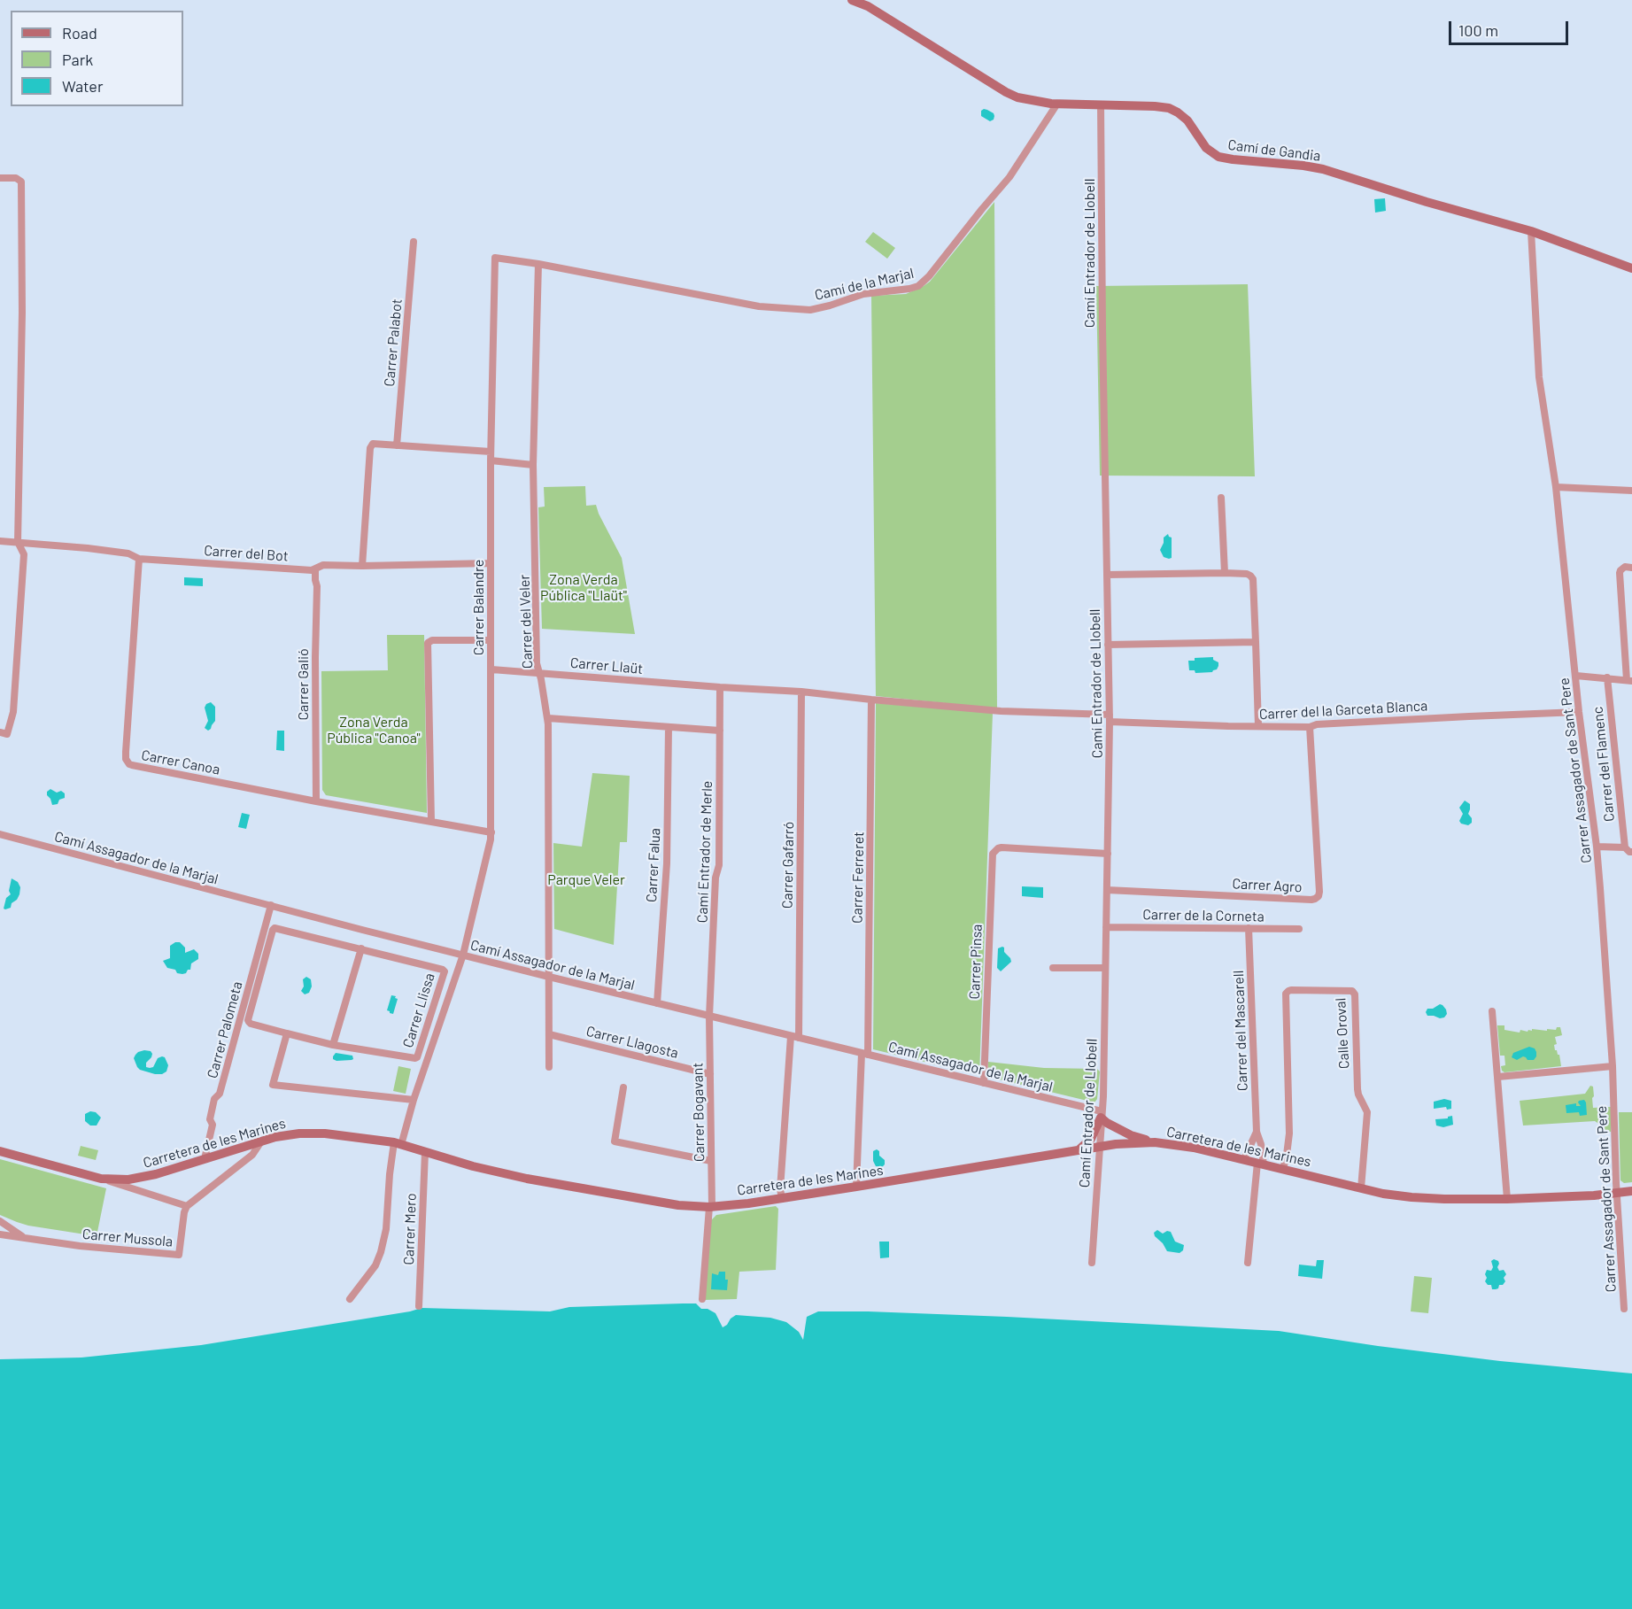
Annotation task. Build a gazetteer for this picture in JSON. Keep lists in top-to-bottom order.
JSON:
{
  "streets": {
    "main road": ["Camí de Gandia", "Carretera de les Marines"],
    "street": [
      "Camí Entrador de Llobell",
      "Camí de la Marjal",
      "Carrer Palabot",
      "Carrer del Bot",
      "Carrer Balandre",
      "Carrer del Veler",
      "Carrer Llaüt",
      "Carrer Galió",
      "Carrer del la Garceta Blanca",
      "Carrer Canoa",
      "Carrer del Flamenc",
      "Carrer Assagador de Sant Pere",
      "Camí Entrador de Merle",
      "Camí Assagador de la Marjal",
      "Carrer Falua",
      "Carrer Gafarró",
      "Carrer Ferreret",
      "Carrer Agro",
      "Carrer de la Corneta",
      "Carrer Pinsa",
      "Carrer Llissa",
      "Carrer Palometa",
      "Carrer del Mascarell",
      "Calle Oroval",
      "Carrer Llagosta",
      "Carrer Bogavant",
      "Carrer Mero",
      "Carrer Mussola"
    ]
  },
  "crossings": [
    ["Camí de Gandia", "Camí Entrador de Llobell"],
    ["Camí de Gandia", "Camí de la Marjal"],
    ["Camí de Gandia", "Carrer Assagador de Sant Pere"],
    ["Camí Entrador de Llobell", "Carrer del la Garceta Blanca"],
    ["Camí Entrador de Llobell", "Camí Assagador de la Marjal"],
    ["Camí Entrador de Llobell", "Carrer Agro"],
    ["Camí Entrador de Llobell", "Carrer de la Corneta"],
    ["Camí Entrador de Llobell", "Carrer Pinsa"],
    ["Camí Entrador de Llobell", "Carretera de les Marines"],
    ["Camí de la Marjal", "Carrer Balandre"],
    ["Camí de la Marjal", "Carrer del Veler"],
    ["Carrer del Bot", "Carrer Balandre"],
    ["Carrer del Bot", "Carrer Galió"],
    ["Carrer del Bot", "Carrer Canoa"],
    ["Carrer Balandre", "Carrer Llaüt"],
    ["Carrer Balandre", "Carrer Canoa"],
    ["Carrer Balandre", "Camí Assagador de la Marjal"],
    ["Carrer Balandre", "Carretera de les Marines"],
    ["Carrer del Veler", "Carrer Llaüt"],
    ["Carrer del Veler", "Camí Assagador de la Marjal"],
    ["Carrer Llaüt", "Carrer del la Garceta Blanca"],
    ["Carrer Llaüt", "Camí Entrador de Merle"],
    ["Carrer Llaüt", "Carrer Gafarró"],
    ["Carrer Llaüt", "Carrer Ferreret"],
    ["Carrer Galió", "Carrer Canoa"],
    ["Carrer del la Garceta Blanca", "Carrer Assagador de Sant Pere"],
    ["Carrer del la Garceta Blanca", "Carrer Ferreret"],
    ["Carrer del la Garceta Blanca", "Carrer Agro"],
    ["Carrer Assagador de Sant Pere", "Carretera de les Marines"],
    ["Camí Entrador de Merle", "Camí Assagador de la Marjal"],
    ["Camí Entrador de Merle", "Carrer Bogavant"],
    ["Camí Assagador de la Marjal", "Carrer Falua"],
    ["Camí Assagador de la Marjal", "Carrer Gafarró"],
    ["Camí Assagador de la Marjal", "Carrer Ferreret"],
    ["Camí Assagador de la Marjal", "Carrer Pinsa"],
    ["Camí Assagador de la Marjal", "Carrer Palometa"],
    ["Camí Assagador de la Marjal", "Carrer Bogavant"],
    ["Carrer Ferreret", "Carretera de les Marines"],
    ["Carrer de la Corneta", "Carrer del Mascarell"],
    ["Carrer Palometa", "Carretera de les Marines"],
    ["Carrer del Mascarell", "Carretera de les Marines"],
    ["Calle Oroval", "Carretera de les Marines"],
    ["Carrer Llagosta", "Carrer Bogavant"],
    ["Carrer Bogavant", "Carretera de les Marines"],
    ["Carretera de les Marines", "Carrer Mero"]
  ],
  "parks": ["Zona Verda Pública \"Llaüt\"", "Zona Verda Pública \"Canoa\"", "Parque Veler"],
  "legend": ["Road", "Park", "Water"],
  "scale_bar": "100 m"
}
